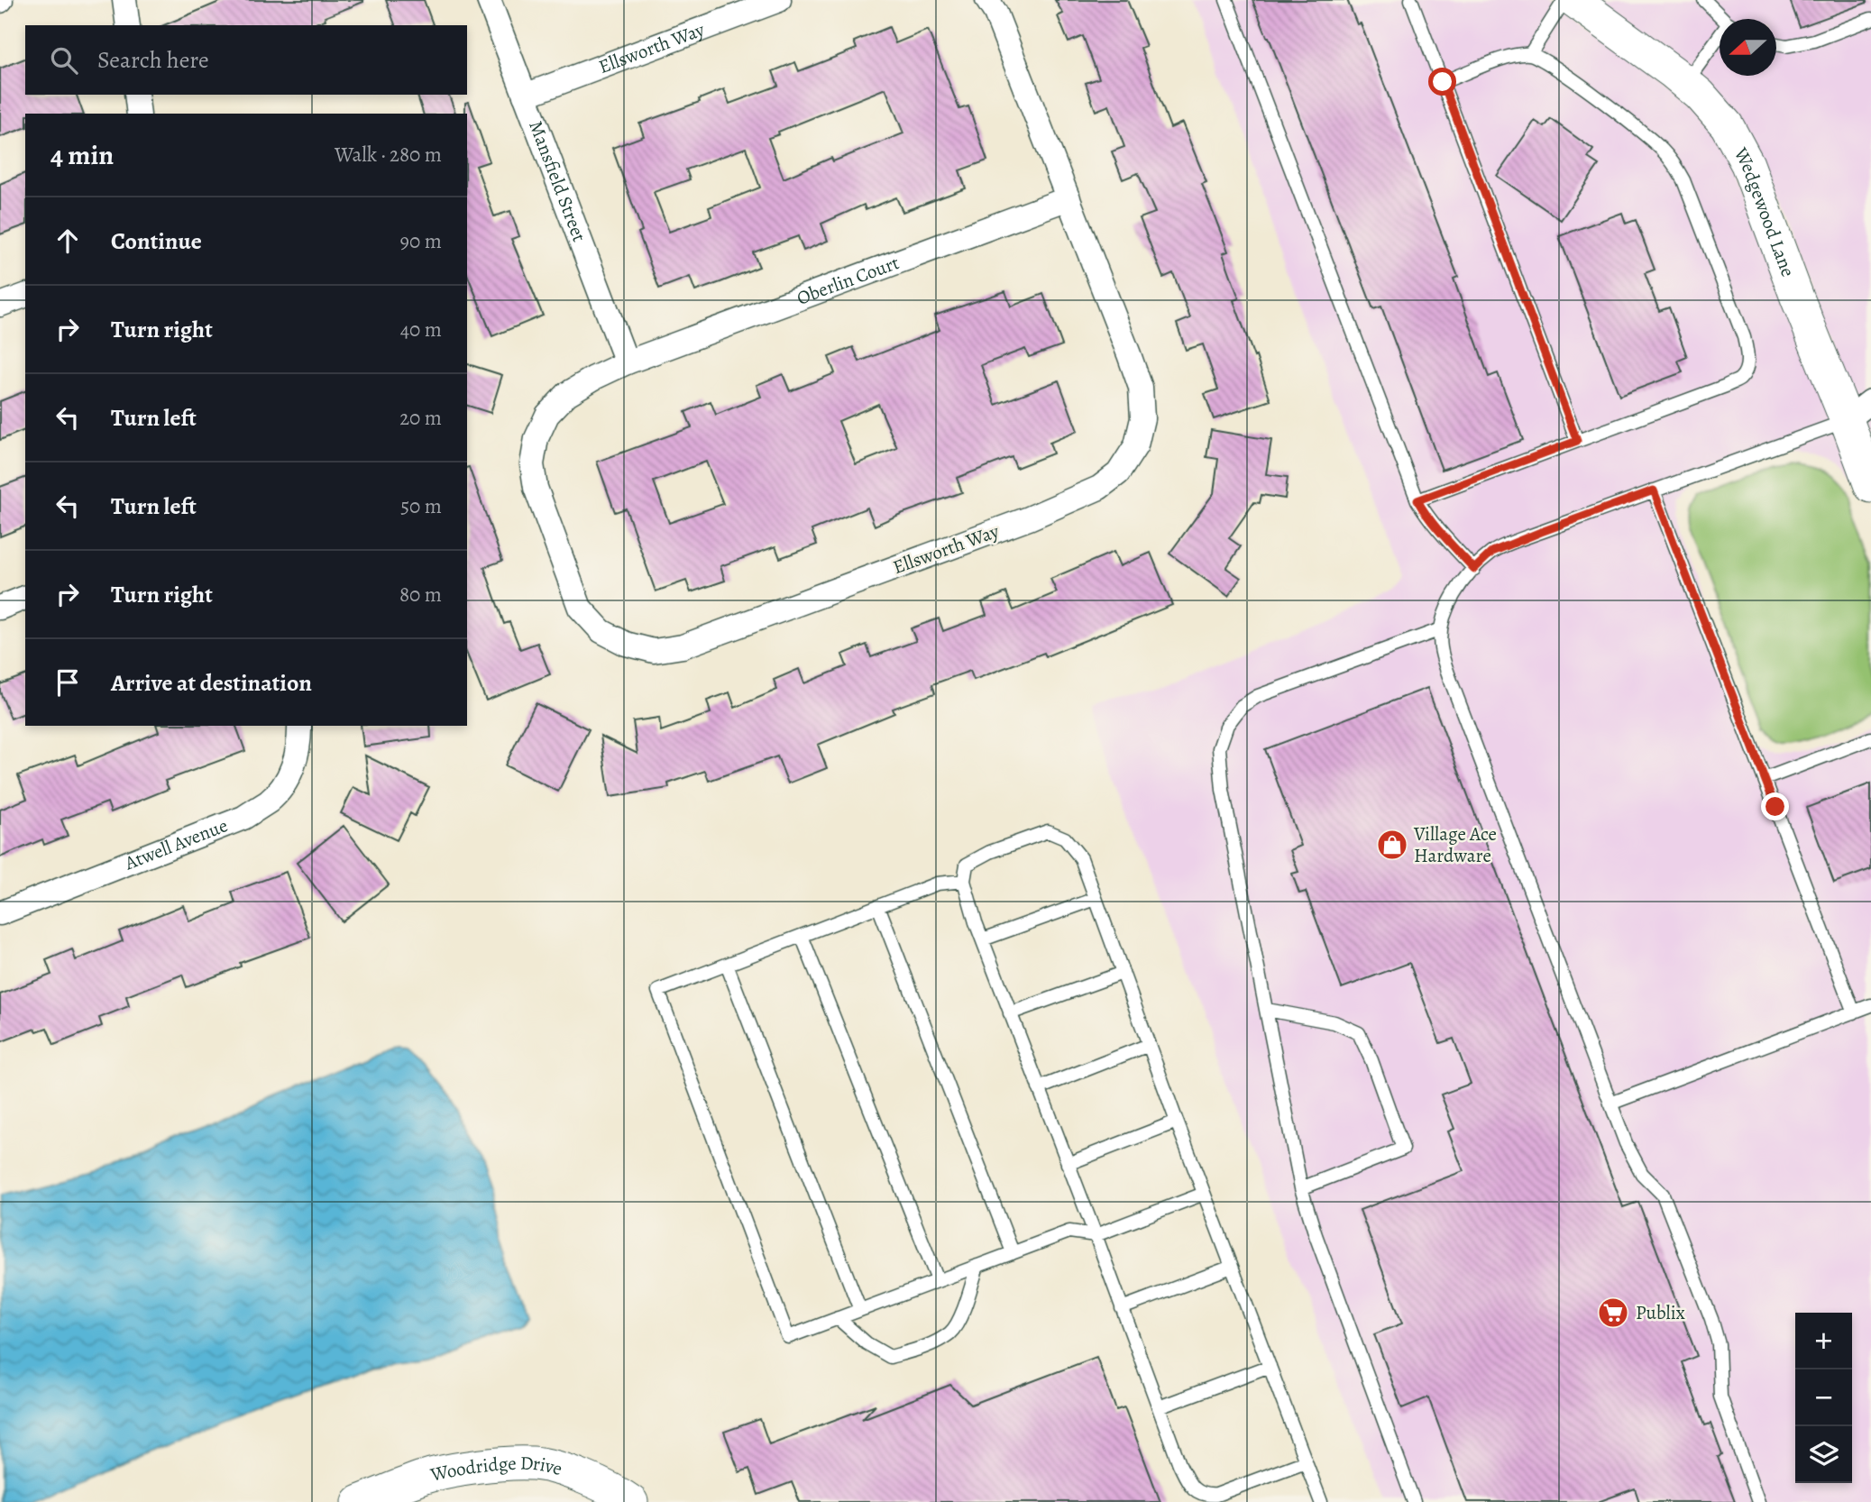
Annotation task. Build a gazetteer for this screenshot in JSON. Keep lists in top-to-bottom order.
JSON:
{
  "streets": {
    "street": [
      "Ellsworth Way",
      "Mansfield Street",
      "Wedgewood Lane",
      "Oberlin Court",
      "Atwell Avenue",
      "Woodridge Drive"
    ]
  },
  "crossings": [
    ["Ellsworth Way", "Mansfield Street"],
    ["Ellsworth Way", "Oberlin Court"],
    ["Mansfield Street", "Oberlin Court"]
  ],
  "places": {
    "shop": ["Village Ace Hardware"],
    "supermarket": ["Publix"]
  },
  "north": "left",
  "page": {
    "search": "Search here",
    "heading": ["4 min", "Walk · 280 m"],
    "list": [
      ["Continue", "90 m"],
      ["Turn right", "40 m"],
      ["Turn left", "20 m"],
      ["Turn left", "50 m"],
      ["Turn right", "80 m"],
      "Arrive at destination"
    ],
    "map_buttons": ["+", "−"]
  }
}
